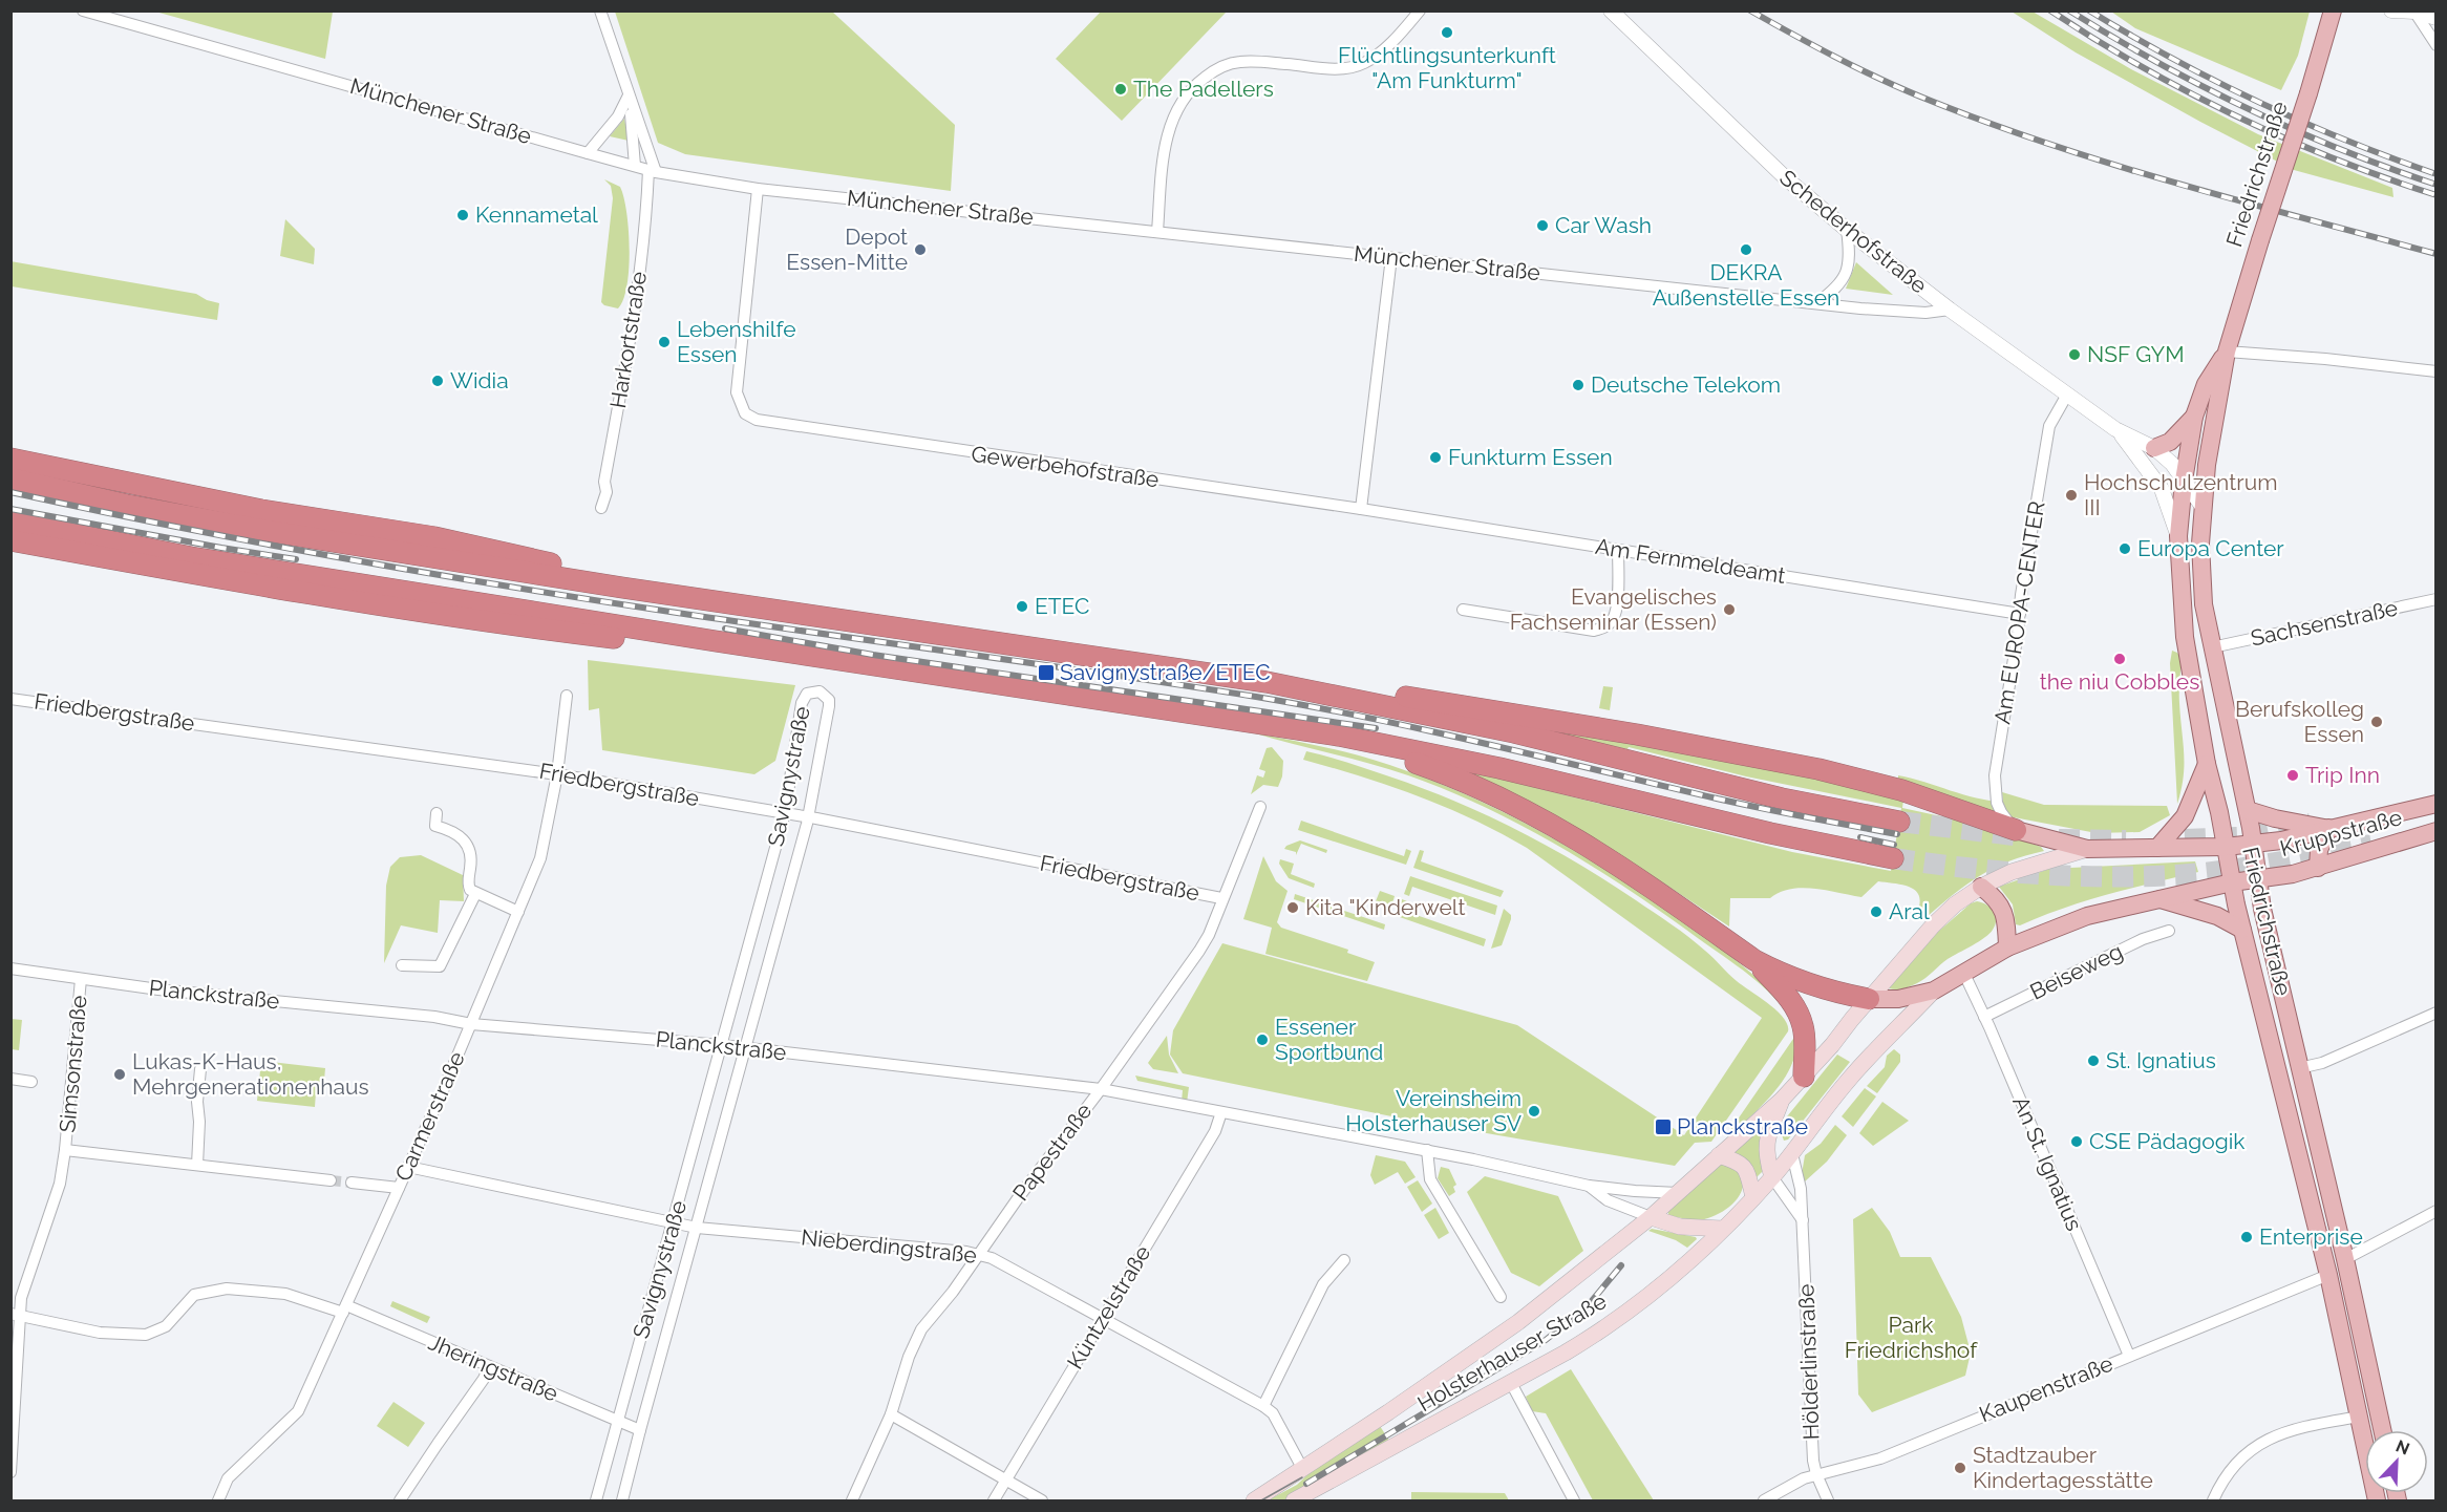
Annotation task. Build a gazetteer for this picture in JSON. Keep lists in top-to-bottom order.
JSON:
{
  "streets": {
    "main road": ["Friedrichstraße", "Kruppstraße", "Holsterhauser Straße"],
    "street": [
      "Münchener Straße",
      "Schederhofstraße",
      "Harkortstraße",
      "Gewerbehofstraße",
      "Am Fernmeldeamt",
      "Am EUROPA-CENTER",
      "Sachsenstraße",
      "Friedbergstraße",
      "Savignystraße",
      "Beiseweg",
      "Planckstraße",
      "Simsonstraße",
      "Carmerstraße",
      "Papestraße",
      "An St. Ignatius",
      "Nieberdingstraße",
      "Küntzelstraße",
      "Hölderlinstraße",
      "Jheringstraße",
      "Kaupenstraße"
    ]
  },
  "crossings": [
    ["Münchener Straße", "Schederhofstraße"],
    ["Münchener Straße", "Harkortstraße"],
    ["Münchener Straße", "Gewerbehofstraße"],
    ["Friedrichstraße", "Schederhofstraße"],
    ["Friedrichstraße", "Sachsenstraße"],
    ["Friedrichstraße", "Kruppstraße"],
    ["Friedrichstraße", "Holsterhauser Straße"],
    ["Friedrichstraße", "Kaupenstraße"],
    ["Schederhofstraße", "Am EUROPA-CENTER"],
    ["Gewerbehofstraße", "Am Fernmeldeamt"],
    ["Am Fernmeldeamt", "Am EUROPA-CENTER"],
    ["Am EUROPA-CENTER", "Holsterhauser Straße"],
    ["Friedbergstraße", "Savignystraße"],
    ["Friedbergstraße", "Carmerstraße"],
    ["Friedbergstraße", "Papestraße"],
    ["Savignystraße", "Planckstraße"],
    ["Savignystraße", "Nieberdingstraße"],
    ["Savignystraße", "Jheringstraße"],
    ["Kruppstraße", "Holsterhauser Straße"],
    ["Beiseweg", "An St. Ignatius"],
    ["Planckstraße", "Simsonstraße"],
    ["Planckstraße", "Carmerstraße"],
    ["Planckstraße", "Papestraße"],
    ["Planckstraße", "Küntzelstraße"],
    ["Planckstraße", "Holsterhauser Straße"],
    ["Simsonstraße", "Jheringstraße"],
    ["Carmerstraße", "Nieberdingstraße"],
    ["Carmerstraße", "Jheringstraße"],
    ["Papestraße", "Nieberdingstraße"],
    ["An St. Ignatius", "Holsterhauser Straße"],
    ["An St. Ignatius", "Kaupenstraße"],
    ["Nieberdingstraße", "Küntzelstraße"],
    ["Nieberdingstraße", "Holsterhauser Straße"],
    ["Holsterhauser Straße", "Hölderlinstraße"],
    ["Hölderlinstraße", "Kaupenstraße"]
  ],
  "parks": ["Park Friedrichshof"],
  "places": {
    "other": [
      "Flüchtlingsunterkunft \"Am Funkturm\"",
      "The Padellers",
      "Kennametal",
      "Car Wash",
      "Depot Essen-Mitte",
      "DEKRA Außenstelle Essen",
      "Lebenshilfe Essen",
      "NSF GYM",
      "Widia",
      "Deutsche Telekom",
      "Funkturm Essen",
      "Hochschulzentrum III",
      "Europa Center",
      "ETEC",
      "Evangelisches Fachseminar (Essen)",
      "the niu Cobbles",
      "Berufskolleg Essen",
      "Trip Inn",
      "Kita \"Kinderwelt",
      "Aral",
      "Essener Sportbund",
      "St. Ignatius",
      "Lukas-K-Haus, Mehrgenerationenhaus",
      "Vereinsheim Holsterhauser SV",
      "CSE Pädagogik",
      "Enterprise",
      "Stadtzauber Kindertagesstätte"
    ],
    "transit": ["Savignystraße/ETEC", "Planckstraße"]
  },
  "north": "top right"
}
